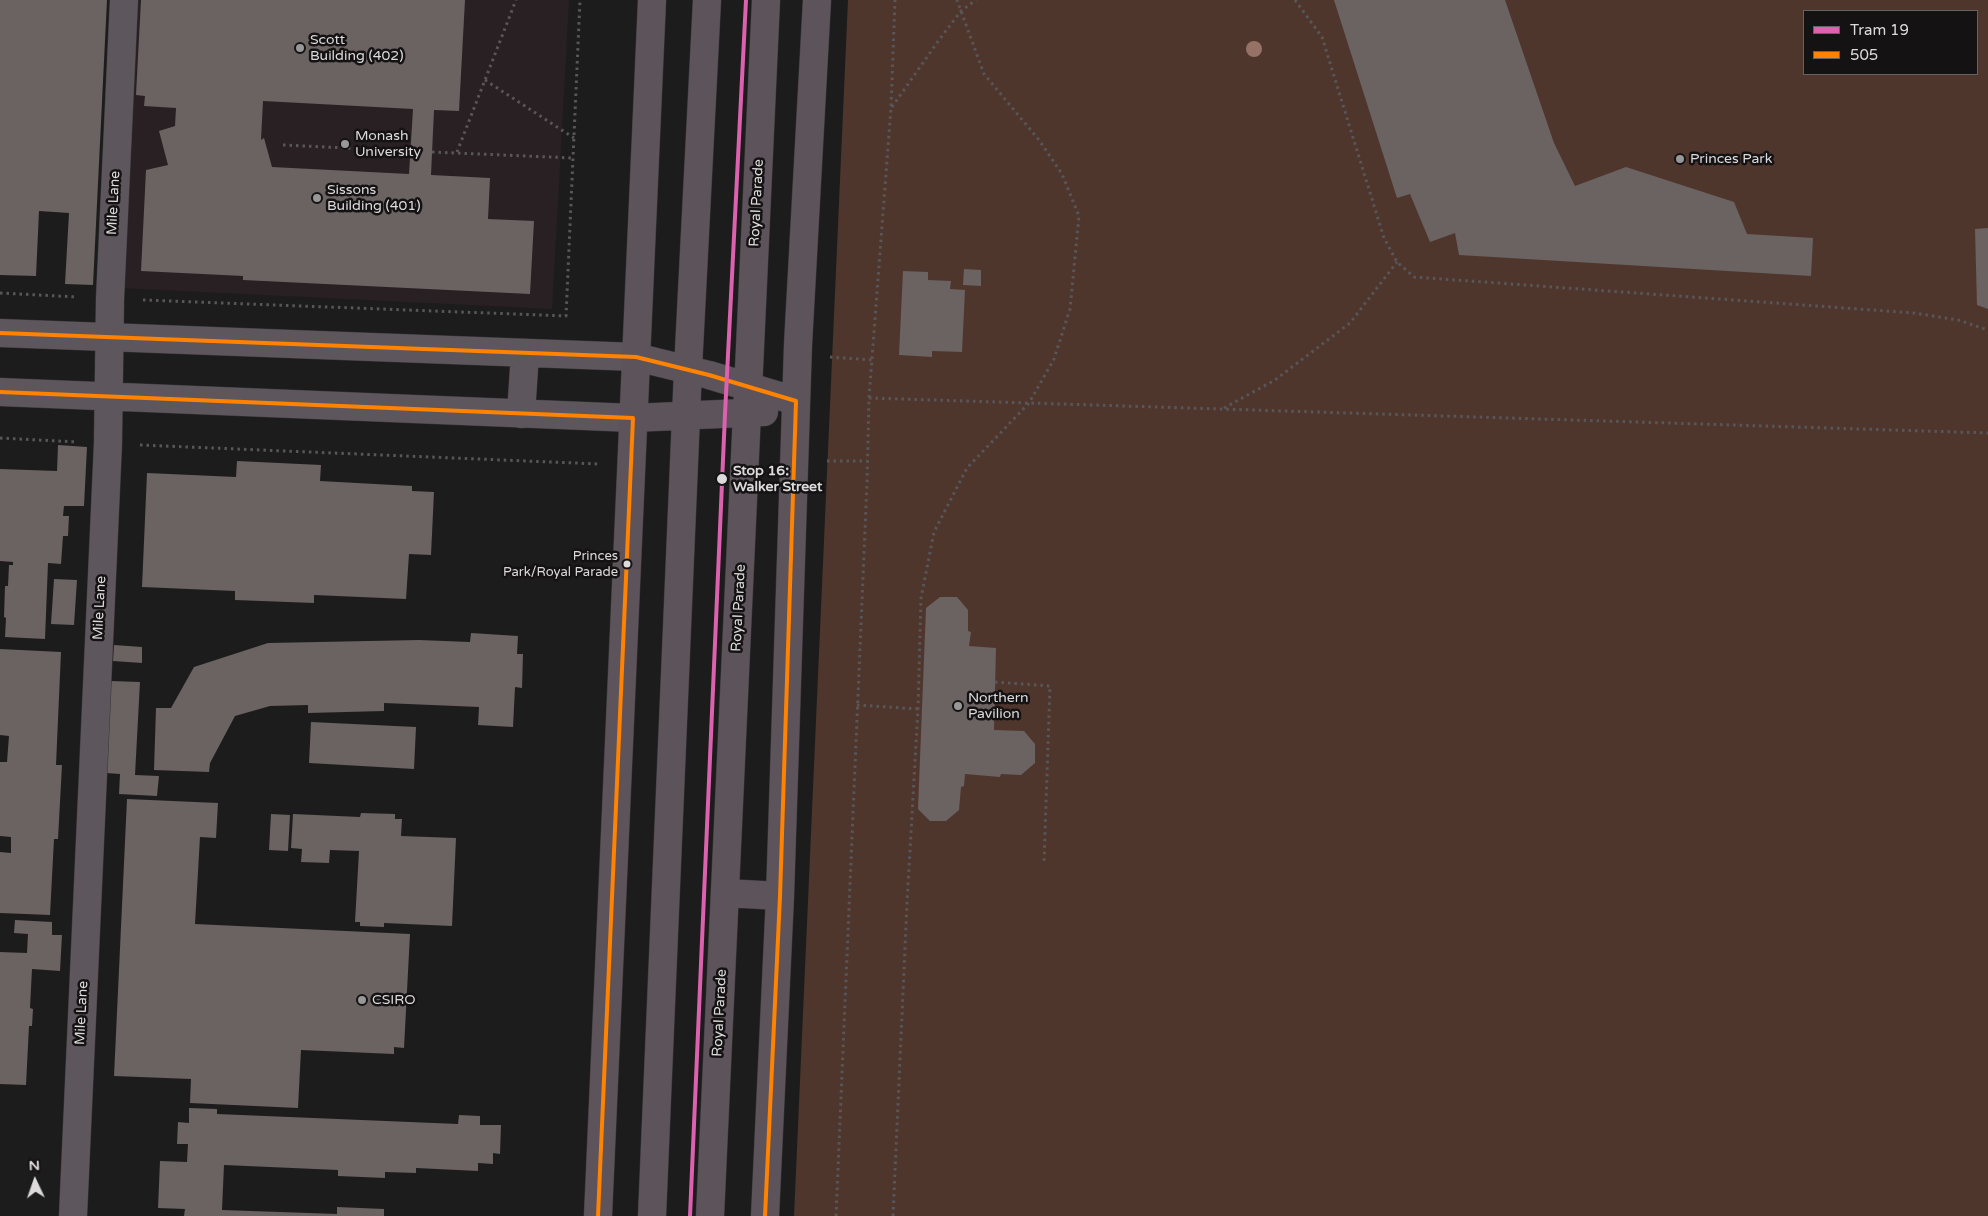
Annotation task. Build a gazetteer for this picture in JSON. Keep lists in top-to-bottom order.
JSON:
{
  "streets": {
    "highway": ["Royal Parade"],
    "street": ["Mile Lane"]
  },
  "places": [
    "Scott Building (402)",
    "Monash University",
    "Princes Park",
    "Sissons Building (401)",
    "Stop 16: Walker Street",
    "Princes Park/Royal Parade",
    "Northern Pavilion",
    "CSIRO"
  ],
  "lines": ["tram line 19", "transit line 505"],
  "legend": ["Tram 19", "505"],
  "north": "top"
}
